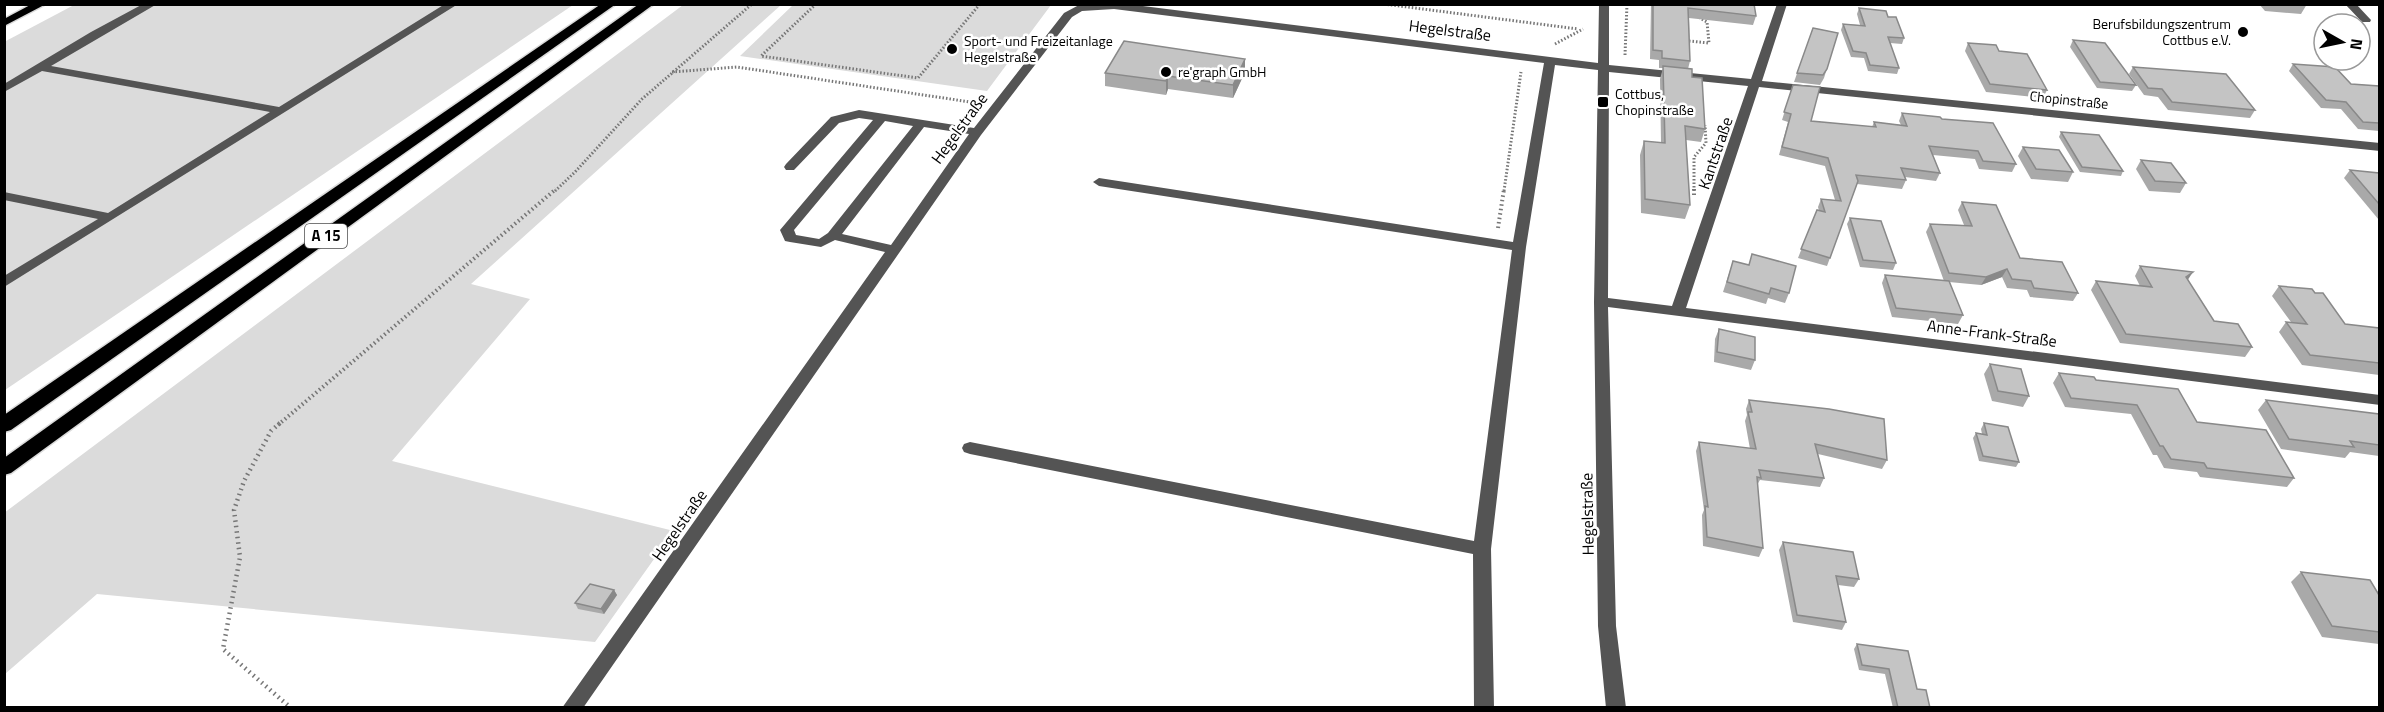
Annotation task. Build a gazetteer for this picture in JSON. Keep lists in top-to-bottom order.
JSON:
{
  "streets": {
    "highway": ["A 15"],
    "street": [
      "Hegelstraße",
      "Chopinstraße",
      "Kantstraße",
      "Anne-Frank-Straße"
    ]
  },
  "crossings": [
    ["Hegelstraße", "Chopinstraße"],
    ["Hegelstraße", "Kantstraße"],
    ["Hegelstraße", "Anne-Frank-Straße"],
    ["Chopinstraße", "Kantstraße"],
    ["Kantstraße", "Anne-Frank-Straße"]
  ],
  "places": {
    "other": ["Berufsbildungszentrum Cottbus e.V.", "Sport- und Freizeitanlage Hegelstraße", "re'graph GmbH"],
    "transit": ["Cottbus, Chopinstraße"]
  },
  "north": "right"
}
